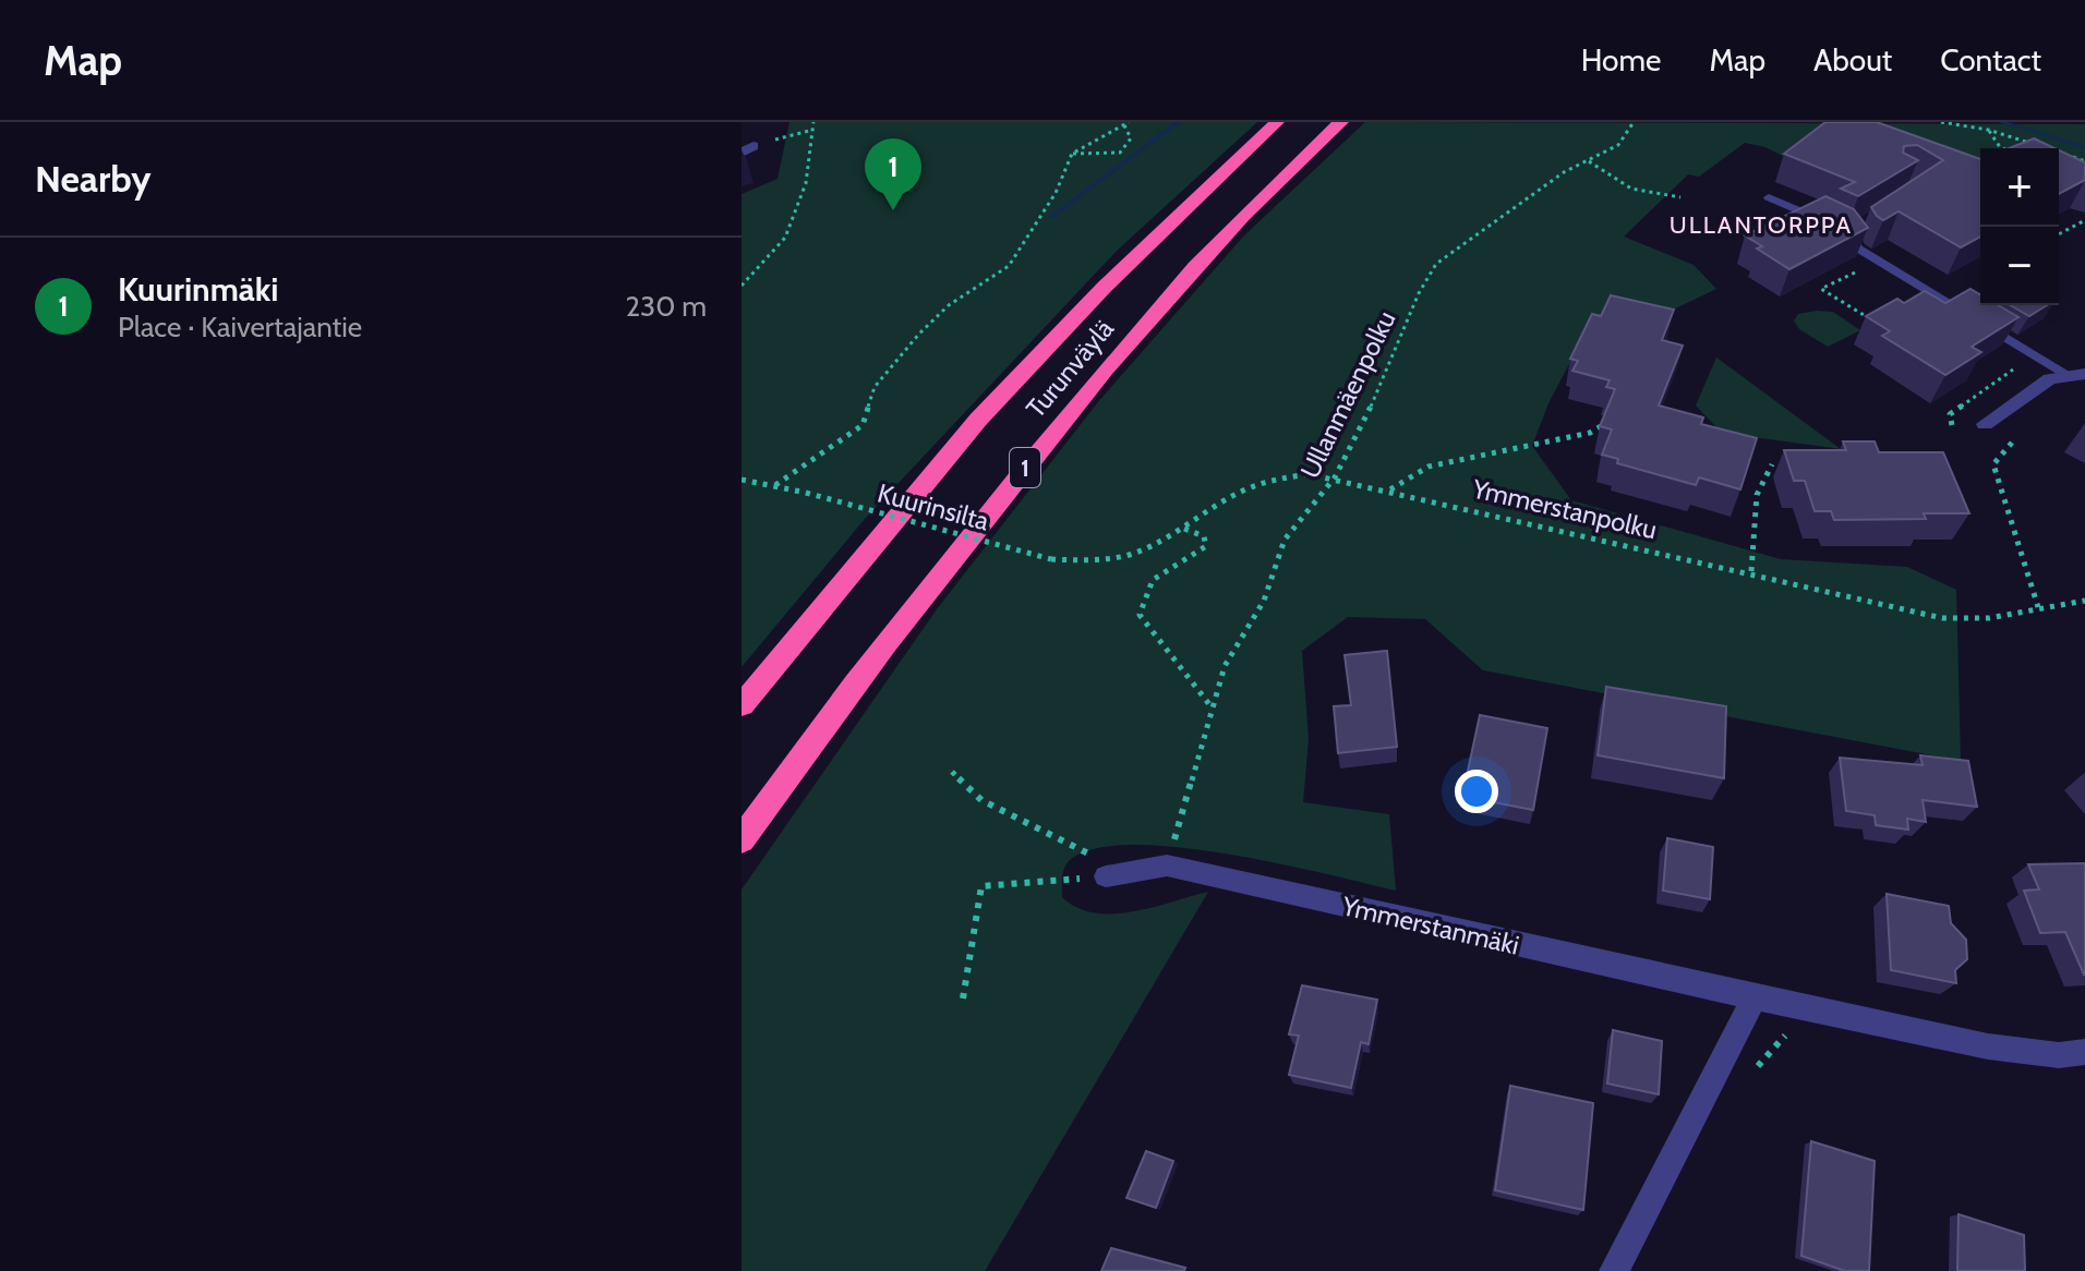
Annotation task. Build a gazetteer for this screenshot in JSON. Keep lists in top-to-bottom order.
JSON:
{
  "streets": {
    "highway": ["Turunväylä", "1"],
    "street": ["Ymmerstanmäki"],
    "path": ["Ullanmäenpolku", "Kuurinsilta", "Ymmerstanpolku"]
  },
  "crossings": [
    ["Ullanmäenpolku", "Ymmerstanpolku"],
    ["Ullanmäenpolku", "Ymmerstanmäki"],
    ["Kuurinsilta", "Ymmerstanpolku"]
  ],
  "districts": ["ULLANTORPPA"],
  "page": {
    "header": "Map",
    "nav": [
      "Home",
      "Map",
      "About",
      "Contact"
    ],
    "heading": "Nearby",
    "pins": "1",
    "map_buttons": ["+", "−"],
    "list": [
      {
        "mark": "1",
        "name": "Kuurinmäki",
        "note": "Place · Kaivertajantie",
        "value": "230 m"
      }
    ]
  }
}
